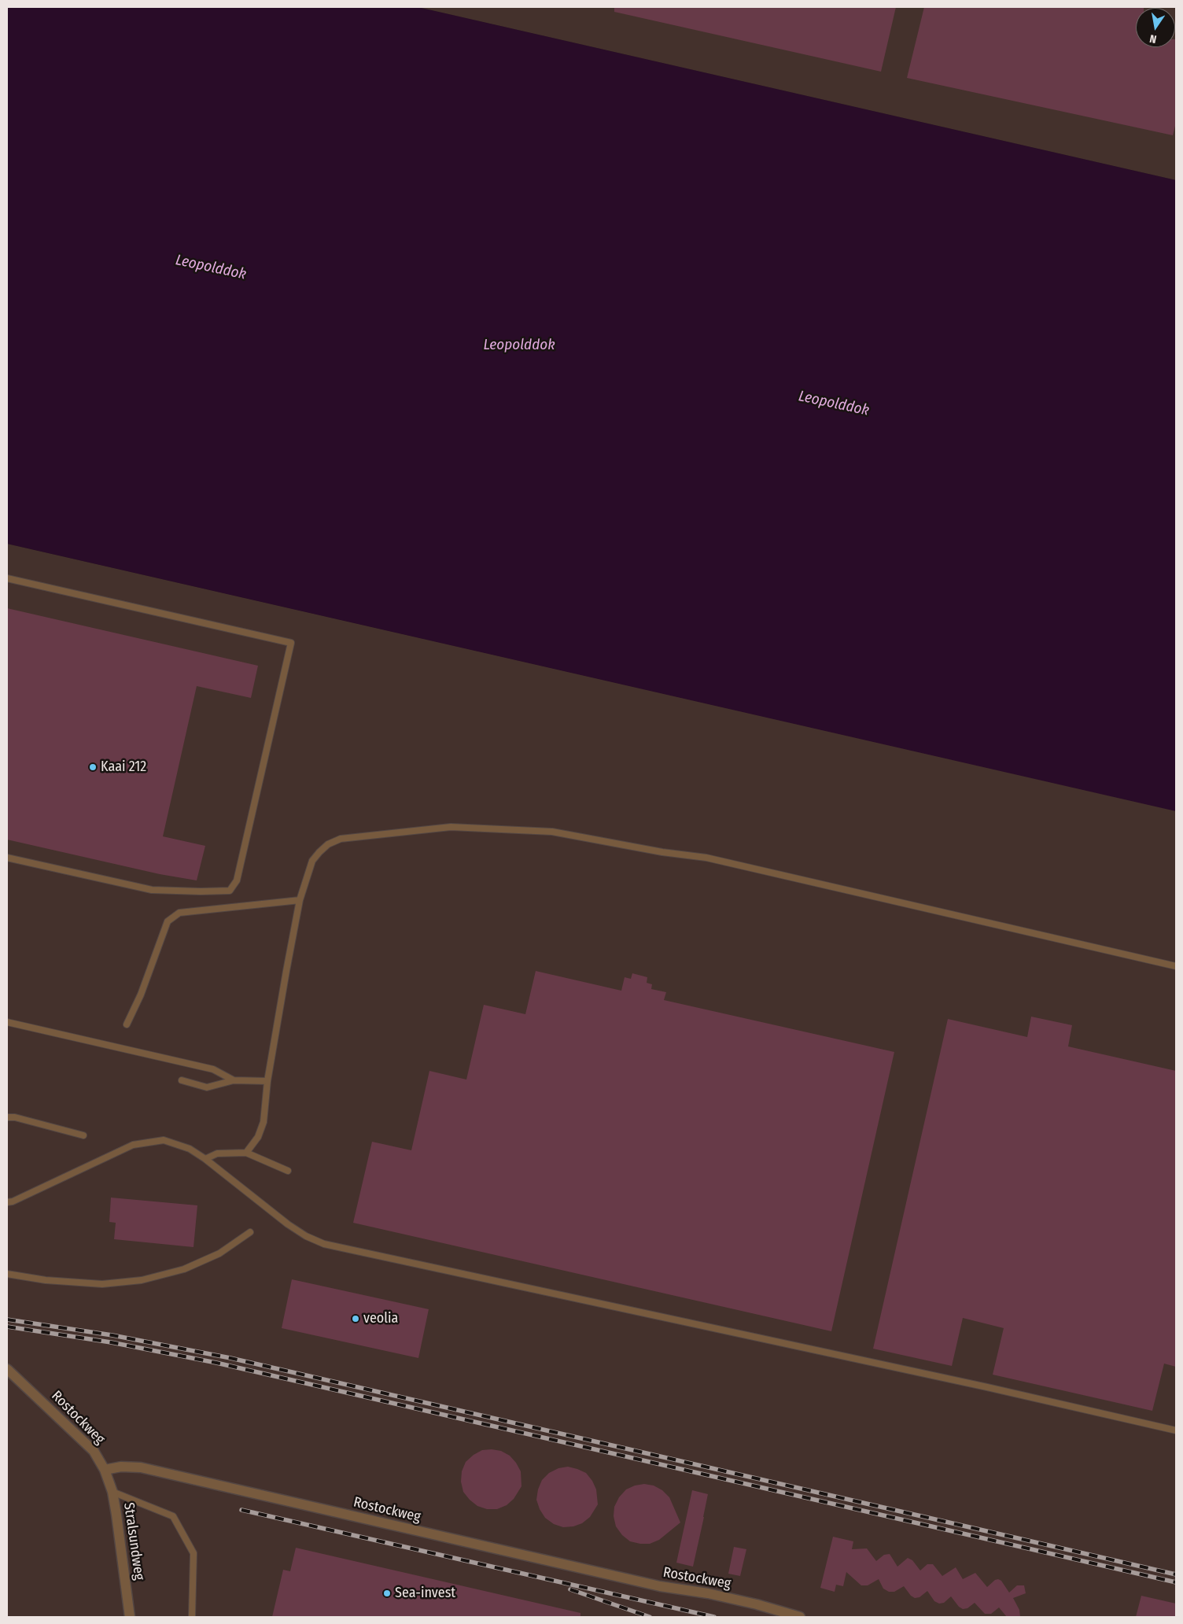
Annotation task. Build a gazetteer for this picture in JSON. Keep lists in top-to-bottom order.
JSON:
{
  "streets": {
    "street": ["Rostockweg", "Stralsundweg"]
  },
  "crossings": [
    ["Rostockweg", "Stralsundweg"]
  ],
  "water": ["Leopolddok"],
  "places": ["Kaai 212", "veolia", "Sea-invest"],
  "north": "bottom"
}
